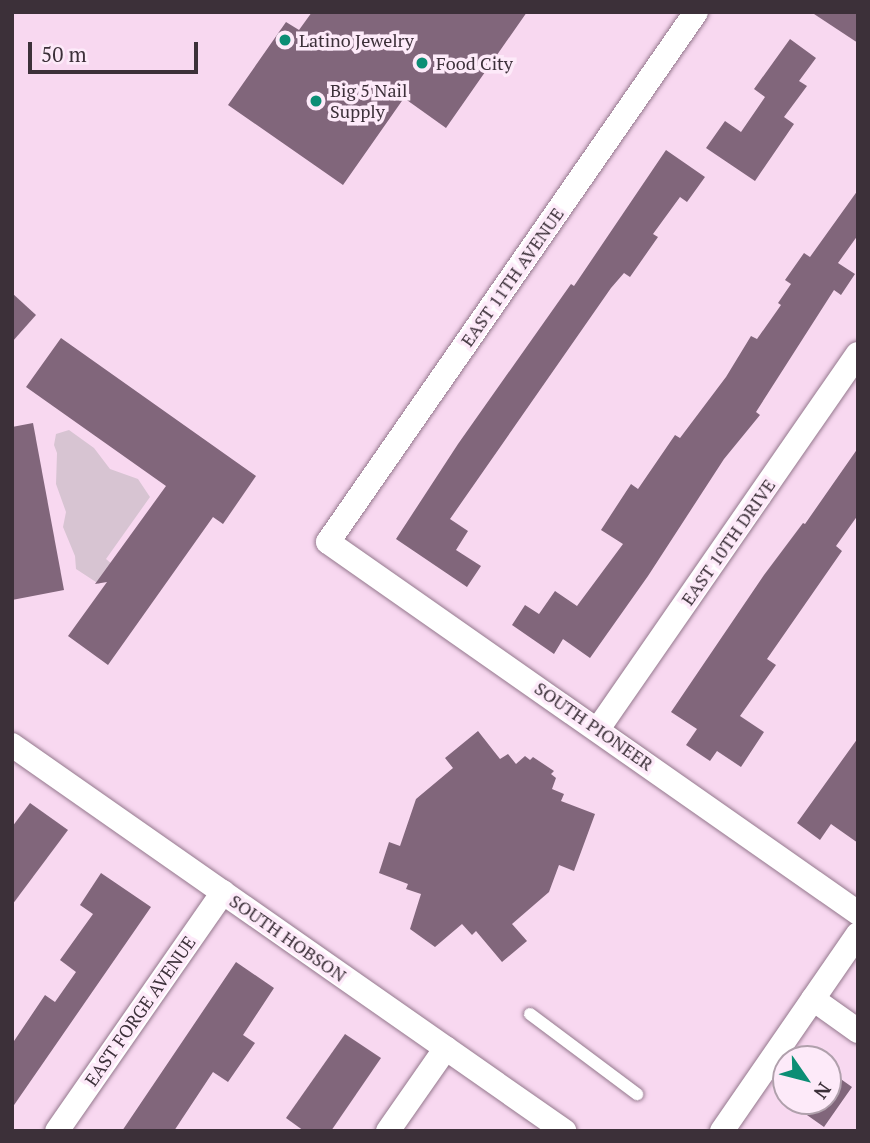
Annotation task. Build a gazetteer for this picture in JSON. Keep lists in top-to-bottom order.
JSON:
{
  "streets": {
    "street": [
      "EAST 11TH AVENUE",
      "EAST 10TH DRIVE",
      "SOUTH PIONEER",
      "SOUTH HOBSON",
      "EAST FORGE AVENUE"
    ]
  },
  "crossings": [
    ["EAST 11TH AVENUE", "SOUTH PIONEER"],
    ["EAST 10TH DRIVE", "SOUTH PIONEER"],
    ["SOUTH HOBSON", "EAST FORGE AVENUE"]
  ],
  "places": ["Latino Jewelry", "Food City", "Big 5 Nail Supply"],
  "scale_bar": "50 m",
  "north": "bottom right"
}
